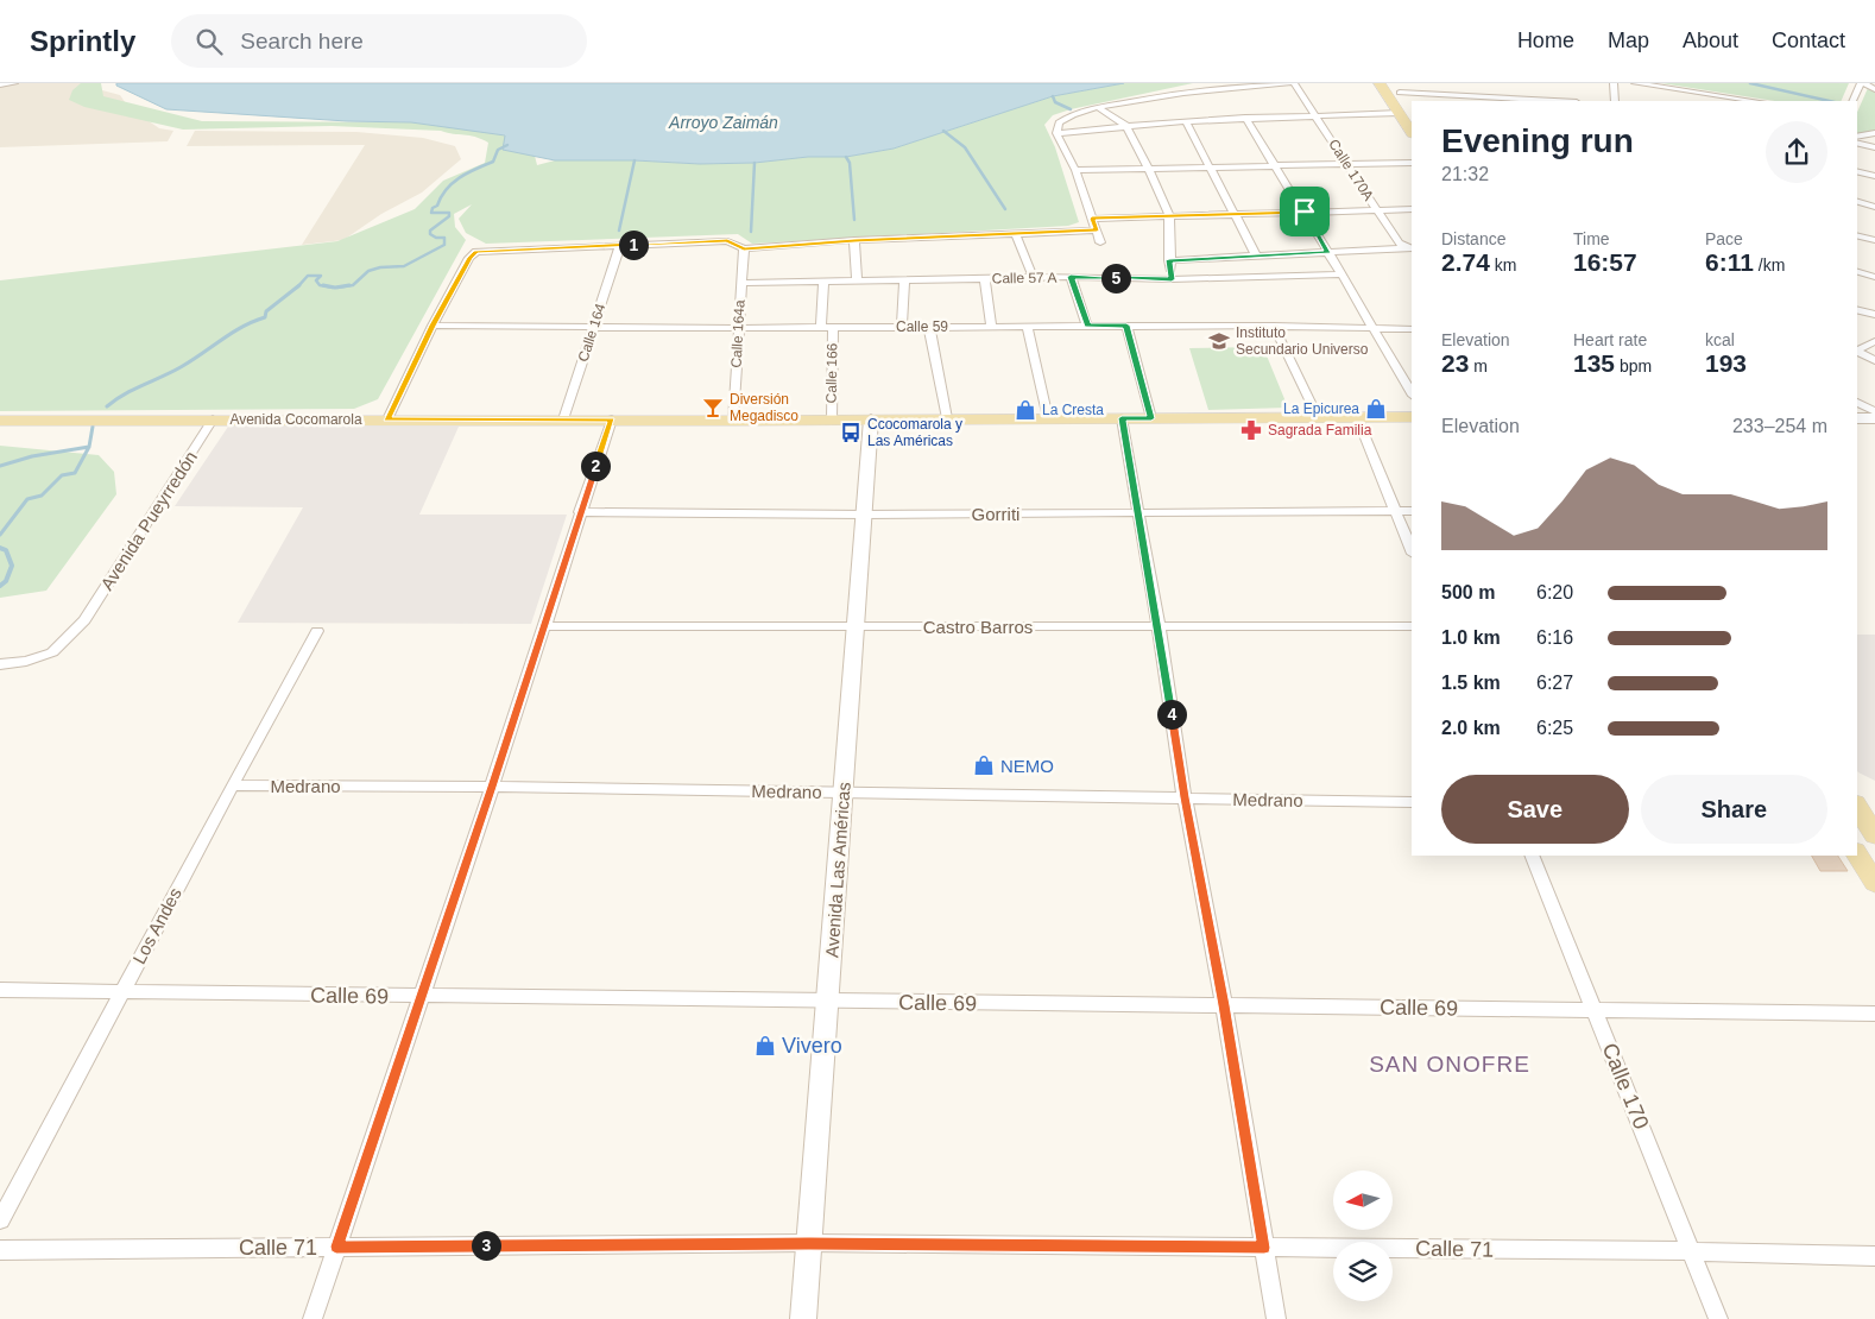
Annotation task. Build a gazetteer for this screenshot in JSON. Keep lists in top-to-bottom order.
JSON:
{
  "streets": {
    "main road": ["Avenida Cocomarola", "Avenida Las Américas"],
    "street": [
      "Calle 170A",
      "Calle 57 A",
      "Calle 59",
      "Calle 164",
      "Calle 164a",
      "Calle 166",
      "Gorriti",
      "Avenida Pueyrredón",
      "Castro Barros",
      "Medrano",
      "Los Andes",
      "Calle 69",
      "Calle 170",
      "Calle 71"
    ]
  },
  "crossings": [
    ["Calle 57 A", "Calle 164a"],
    ["Calle 57 A", "Calle 166"],
    ["Calle 59", "Calle 164"],
    ["Calle 59", "Calle 164a"],
    ["Calle 59", "Calle 166"],
    ["Calle 164", "Avenida Cocomarola"],
    ["Calle 164a", "Avenida Cocomarola"],
    ["Calle 166", "Avenida Cocomarola"],
    ["Avenida Cocomarola", "Avenida Pueyrredón"],
    ["Avenida Cocomarola", "Avenida Las Américas"],
    ["Gorriti", "Avenida Las Américas"],
    ["Castro Barros", "Avenida Las Américas"],
    ["Medrano", "Avenida Las Américas"],
    ["Medrano", "Los Andes"],
    ["Avenida Las Américas", "Calle 69"],
    ["Avenida Las Américas", "Calle 71"],
    ["Los Andes", "Calle 69"],
    ["Calle 69", "Calle 170"],
    ["Calle 170", "Calle 71"]
  ],
  "districts": ["SAN ONOFRE"],
  "water": ["Arroyo Zaimán"],
  "places": {
    "school or university": ["Instituto Secundario Universo"],
    "bar": ["Diversión Megadisco"],
    "shop": [
      "La Epicurea",
      "La Cresta",
      "NEMO",
      "Vivero"
    ],
    "pharmacy": ["Sagrada Familia"],
    "bus stop": ["Ccocomarola y Las Américas"]
  },
  "north": "left",
  "page": {
    "header": "Sprintly",
    "search": "Search here",
    "nav": [
      "Home",
      "Map",
      "About",
      "Contact"
    ],
    "heading": ["Evening run", "21:32"],
    "stats": [
      ["Distance", "2.74 km"],
      ["Time", "16:57"],
      ["Pace", "6:11 /km"],
      ["Elevation", "23 m"],
      ["Heart rate", "135 bpm"],
      ["kcal", "193"]
    ],
    "pins": [
      "1",
      "5",
      "2",
      "4",
      "3"
    ],
    "chart": ["Elevation", "233–254 m"],
    "list": [
      {
        "name": "500 m",
        "note": "6:20"
      },
      {
        "name": "1.0 km",
        "note": "6:16"
      },
      {
        "name": "1.5 km",
        "note": "6:27"
      },
      {
        "name": "2.0 km",
        "note": "6:25"
      }
    ],
    "buttons": ["Save", "Share"]
  }
}
